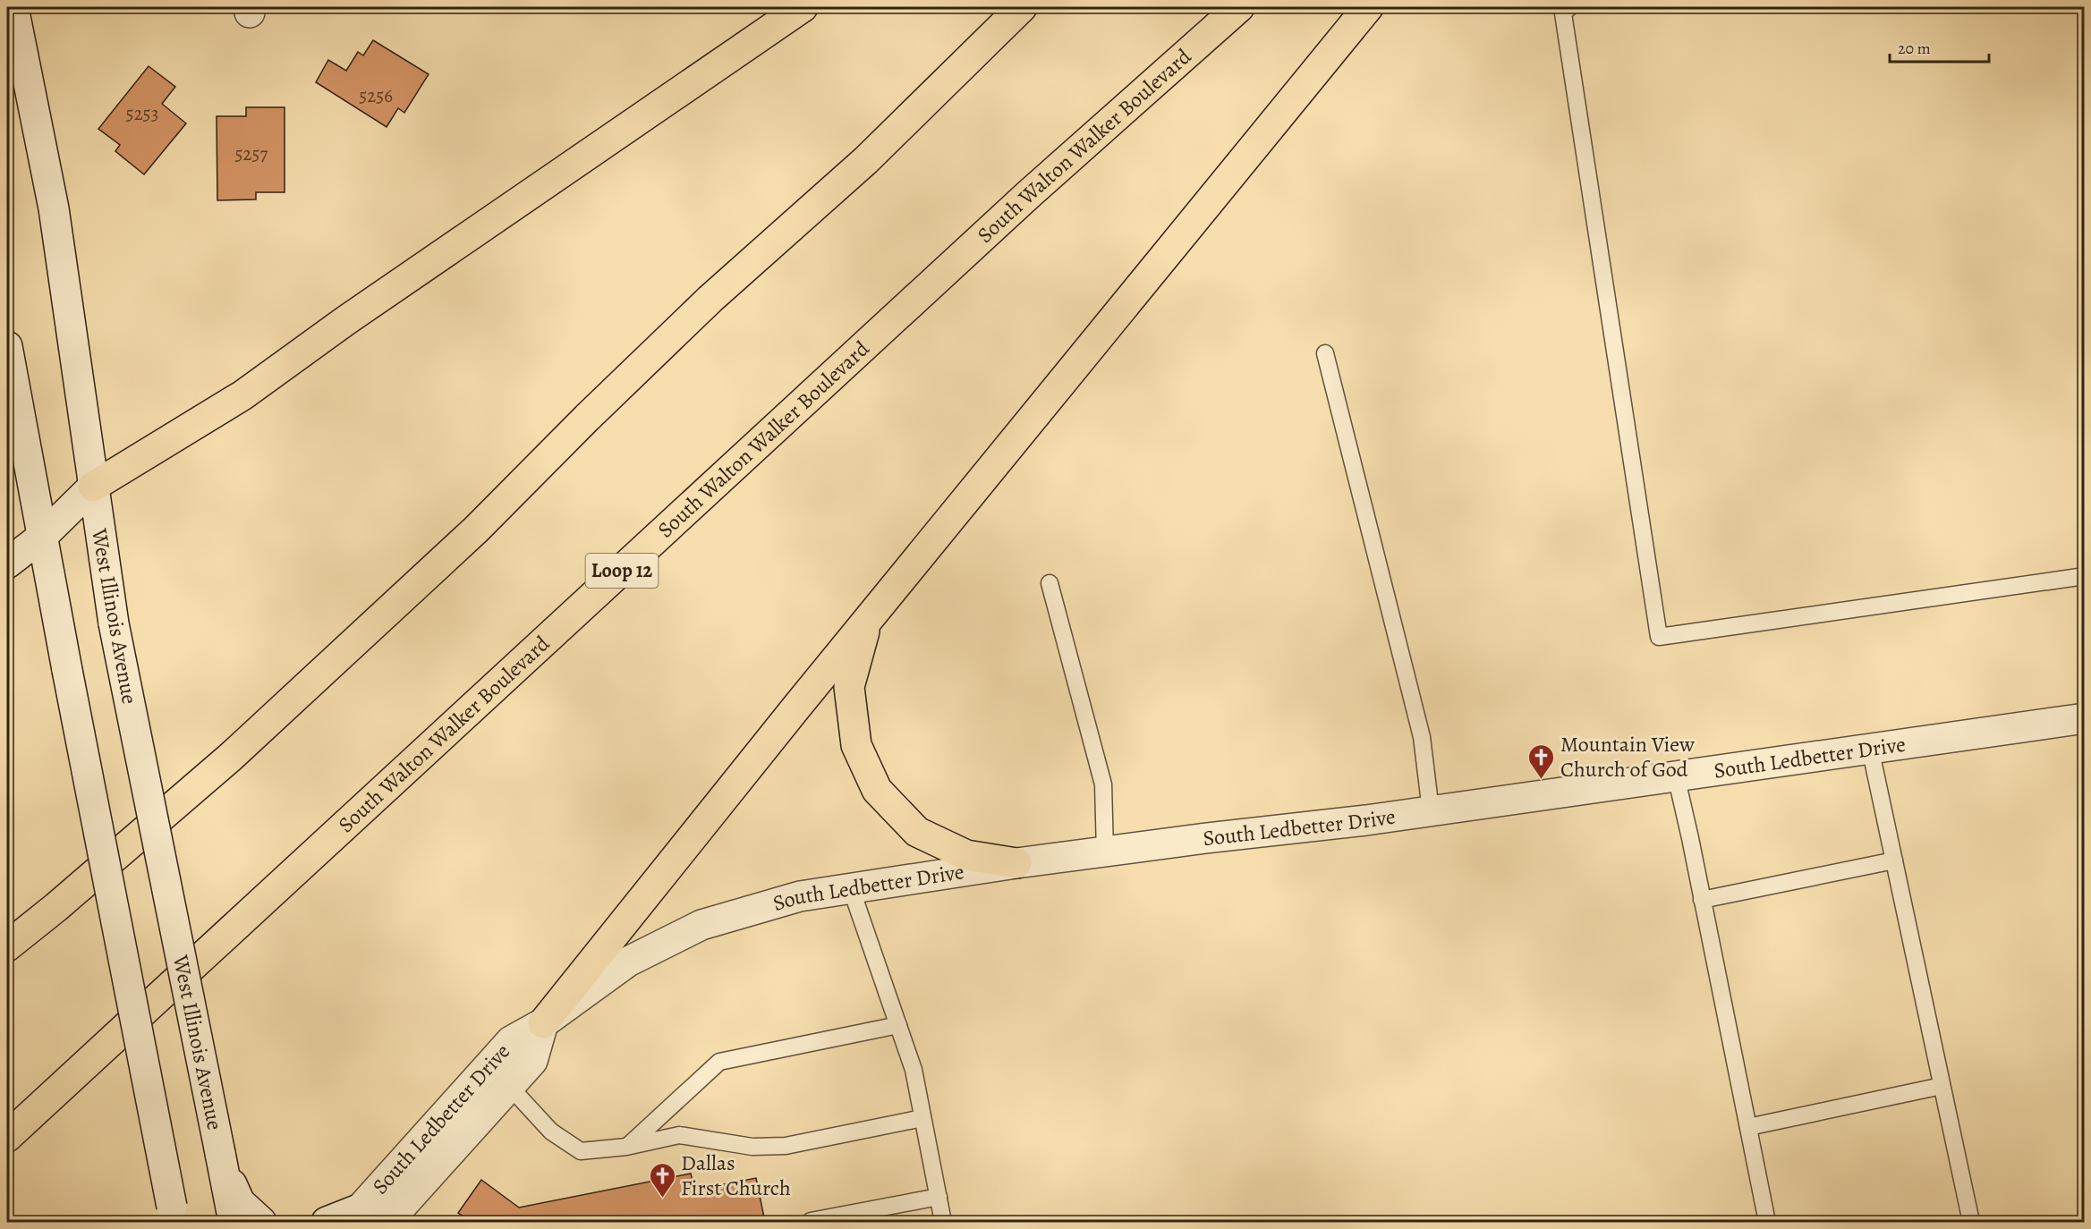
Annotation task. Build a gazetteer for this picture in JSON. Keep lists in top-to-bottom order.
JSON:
{
  "streets": {
    "highway": ["South Walton Walker Boulevard", "Loop 12"],
    "main road": ["West Illinois Avenue", "South Ledbetter Drive"]
  },
  "places": {
    "church": ["Mountain View Church of God", "Dallas First Church"]
  },
  "house_numbers": ["5256", "5253", "5257"],
  "scale_bar": "20 m"
}
